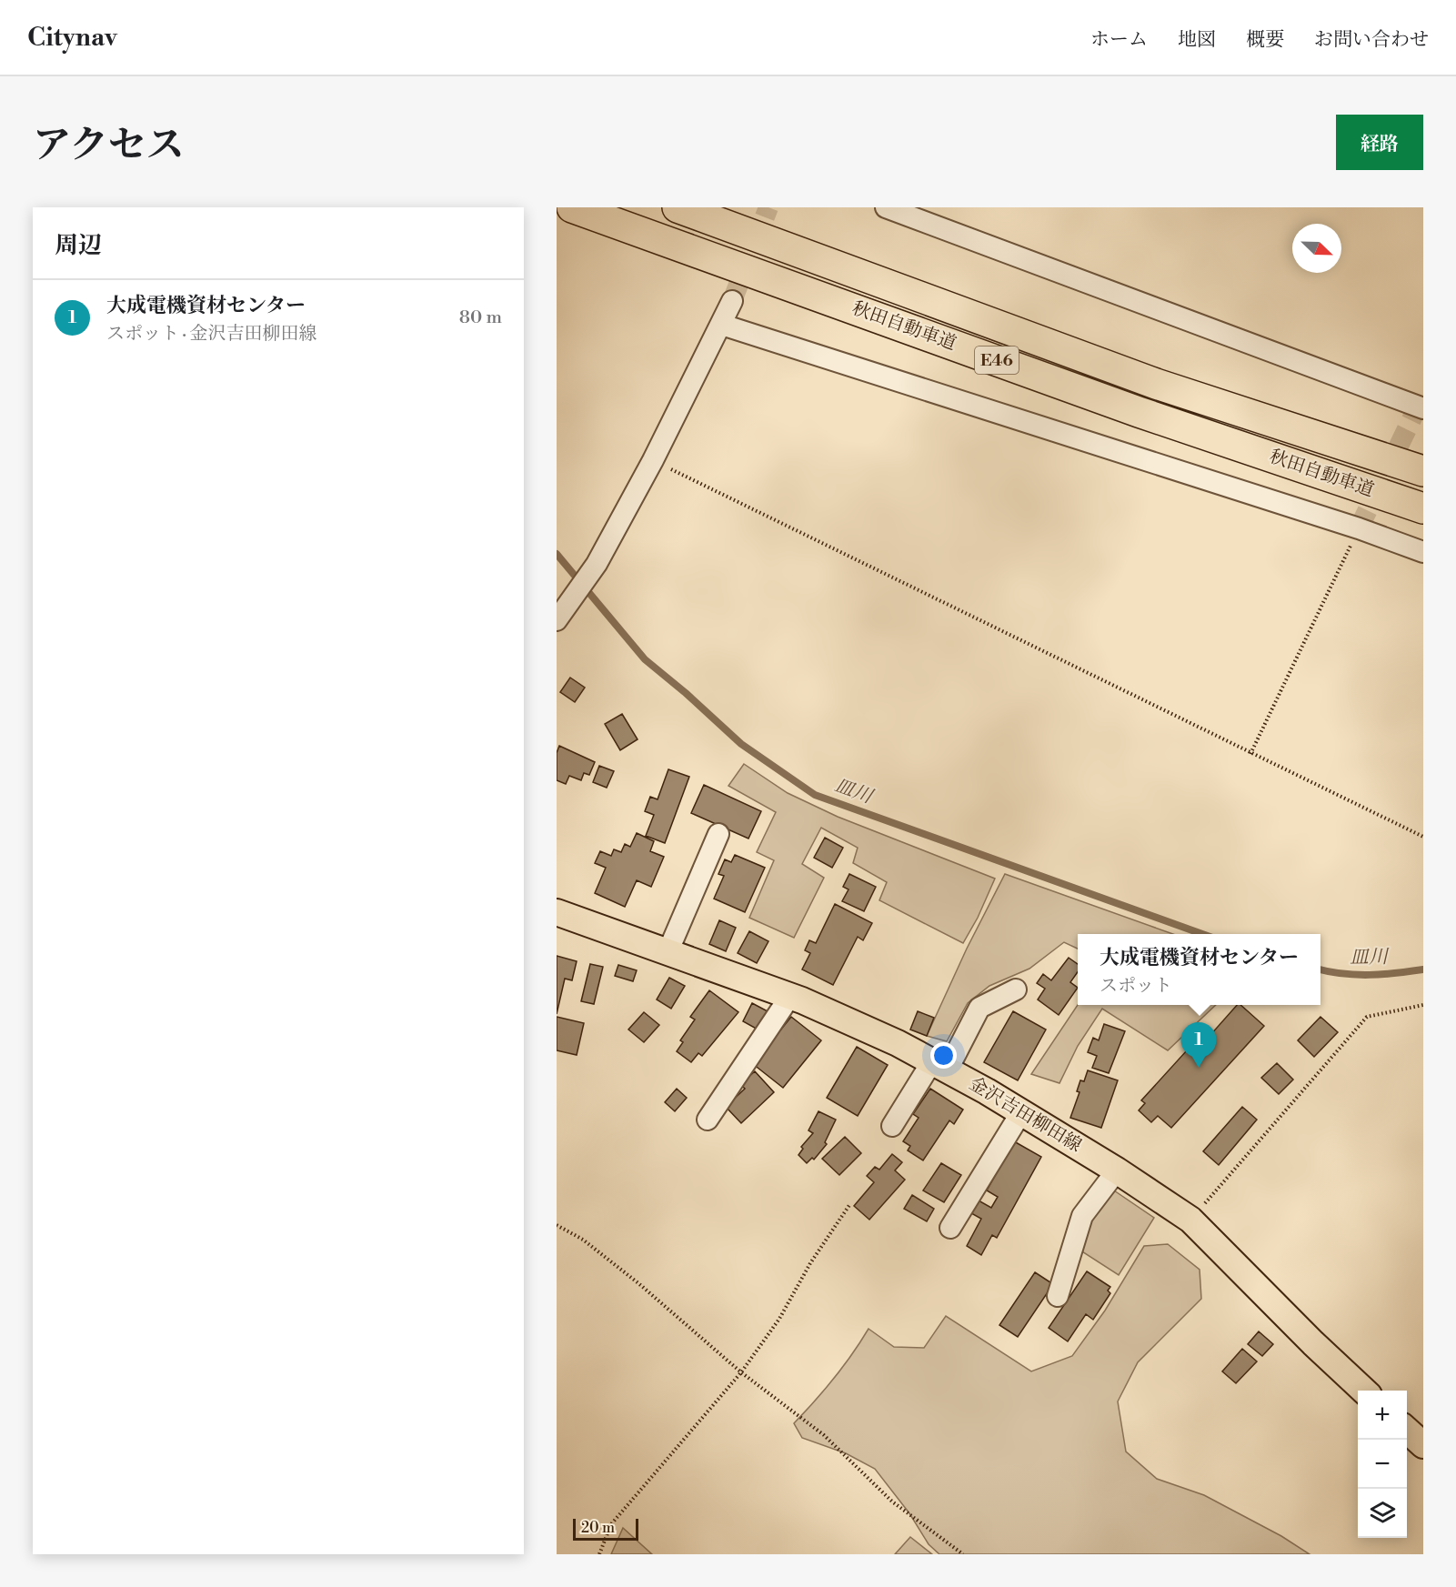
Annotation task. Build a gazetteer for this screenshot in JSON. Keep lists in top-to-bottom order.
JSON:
{
  "streets": {
    "highway": ["秋田自動車道", "E46"],
    "main road": ["金沢吉田柳田線"]
  },
  "water": ["皿川"],
  "scale_bar": "20 m",
  "north": "bottom right",
  "page": {
    "header": "Citynav",
    "nav": [
      "ホーム",
      "地図",
      "概要",
      "お問い合わせ"
    ],
    "title": "アクセス",
    "buttons": "経路",
    "heading": "周辺",
    "list": [
      {
        "mark": "1",
        "name": "大成電機資材センター",
        "note": "スポット · 金沢吉田柳田線",
        "value": "80 m"
      }
    ],
    "popup": ["大成電機資材センター", "スポット"],
    "pins": "1",
    "map_buttons": ["+", "−"],
    "scale": "20 m"
  }
}
